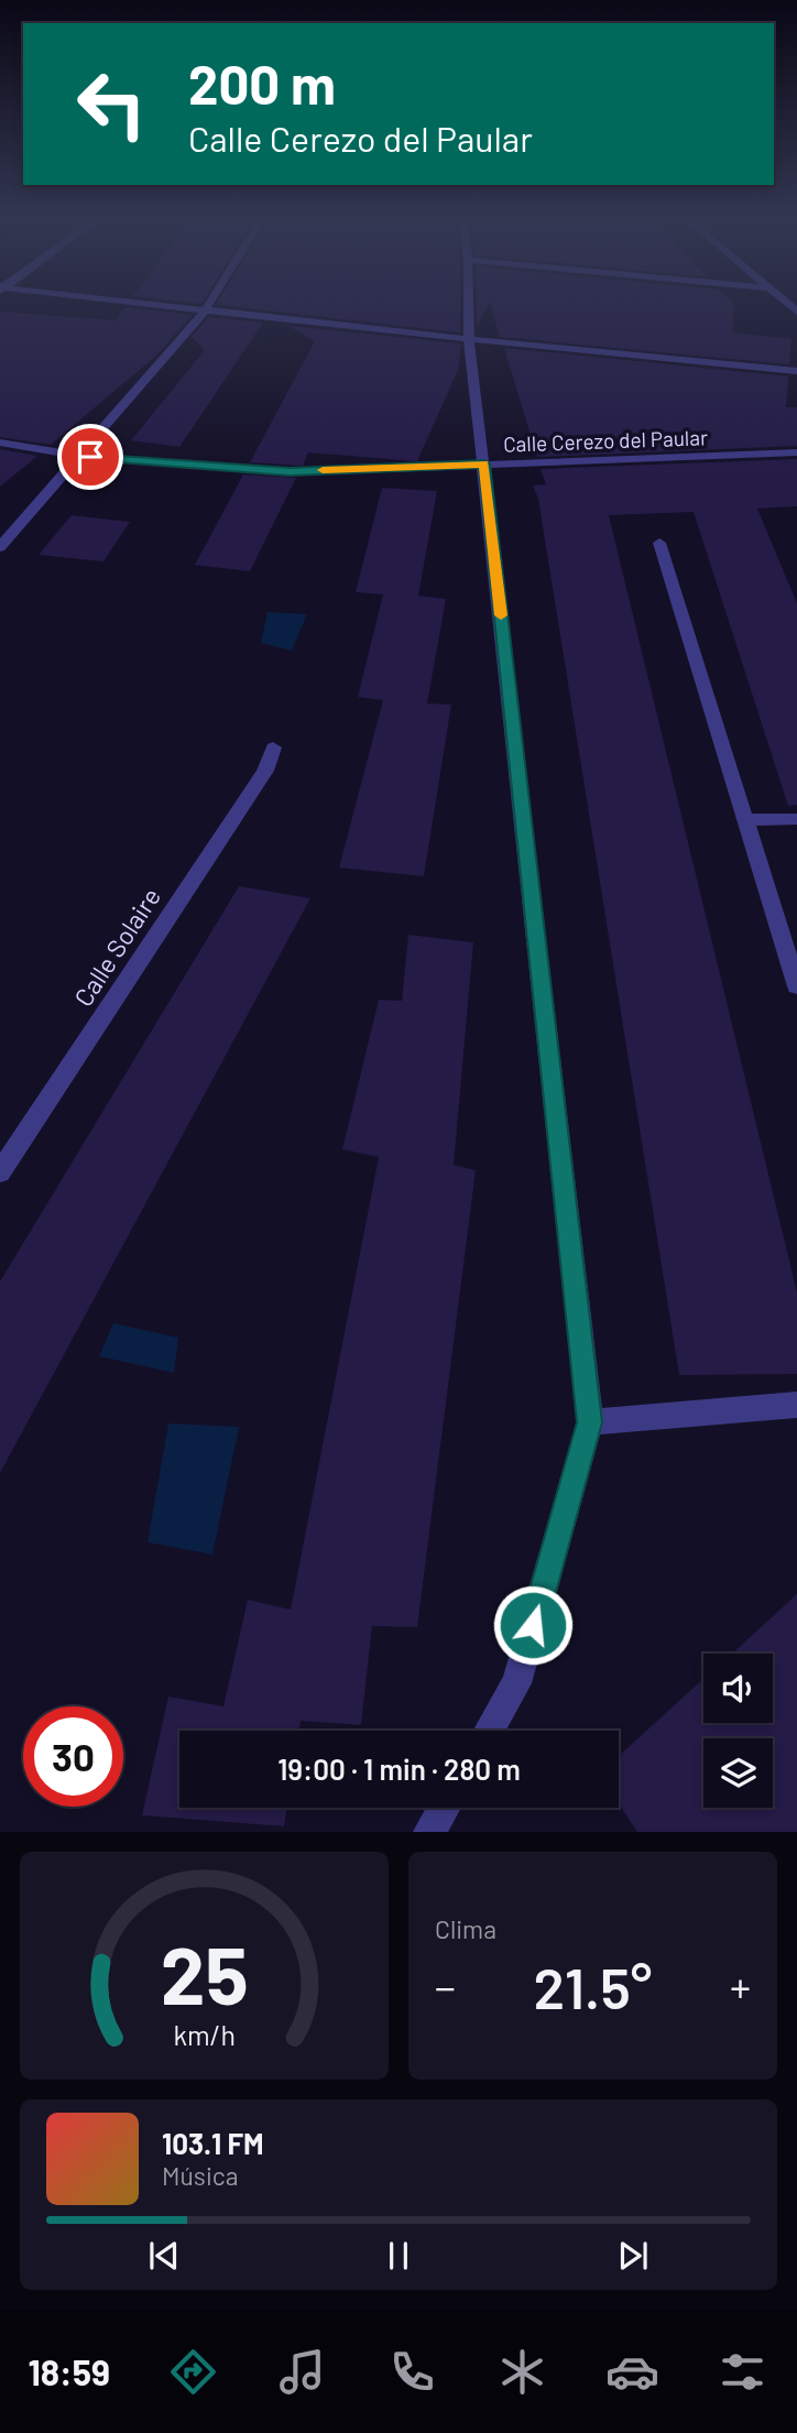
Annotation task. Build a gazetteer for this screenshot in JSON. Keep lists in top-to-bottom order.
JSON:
{
  "streets": {
    "street": ["Calle Cerezo del Paular", "Calle Solaire"]
  },
  "page": {
    "turn": ["200 m", "Calle Cerezo del Paular"],
    "limit": "30",
    "trip": "19:00 · 1 min · 280 m",
    "tile": "Clima",
    "heat": ["−", "21.5°", "+"],
    "song": ["103.1 FM", "Música"],
    "tabs": "18:59",
    "gauge": ["25", "km/h"]
  }
}
